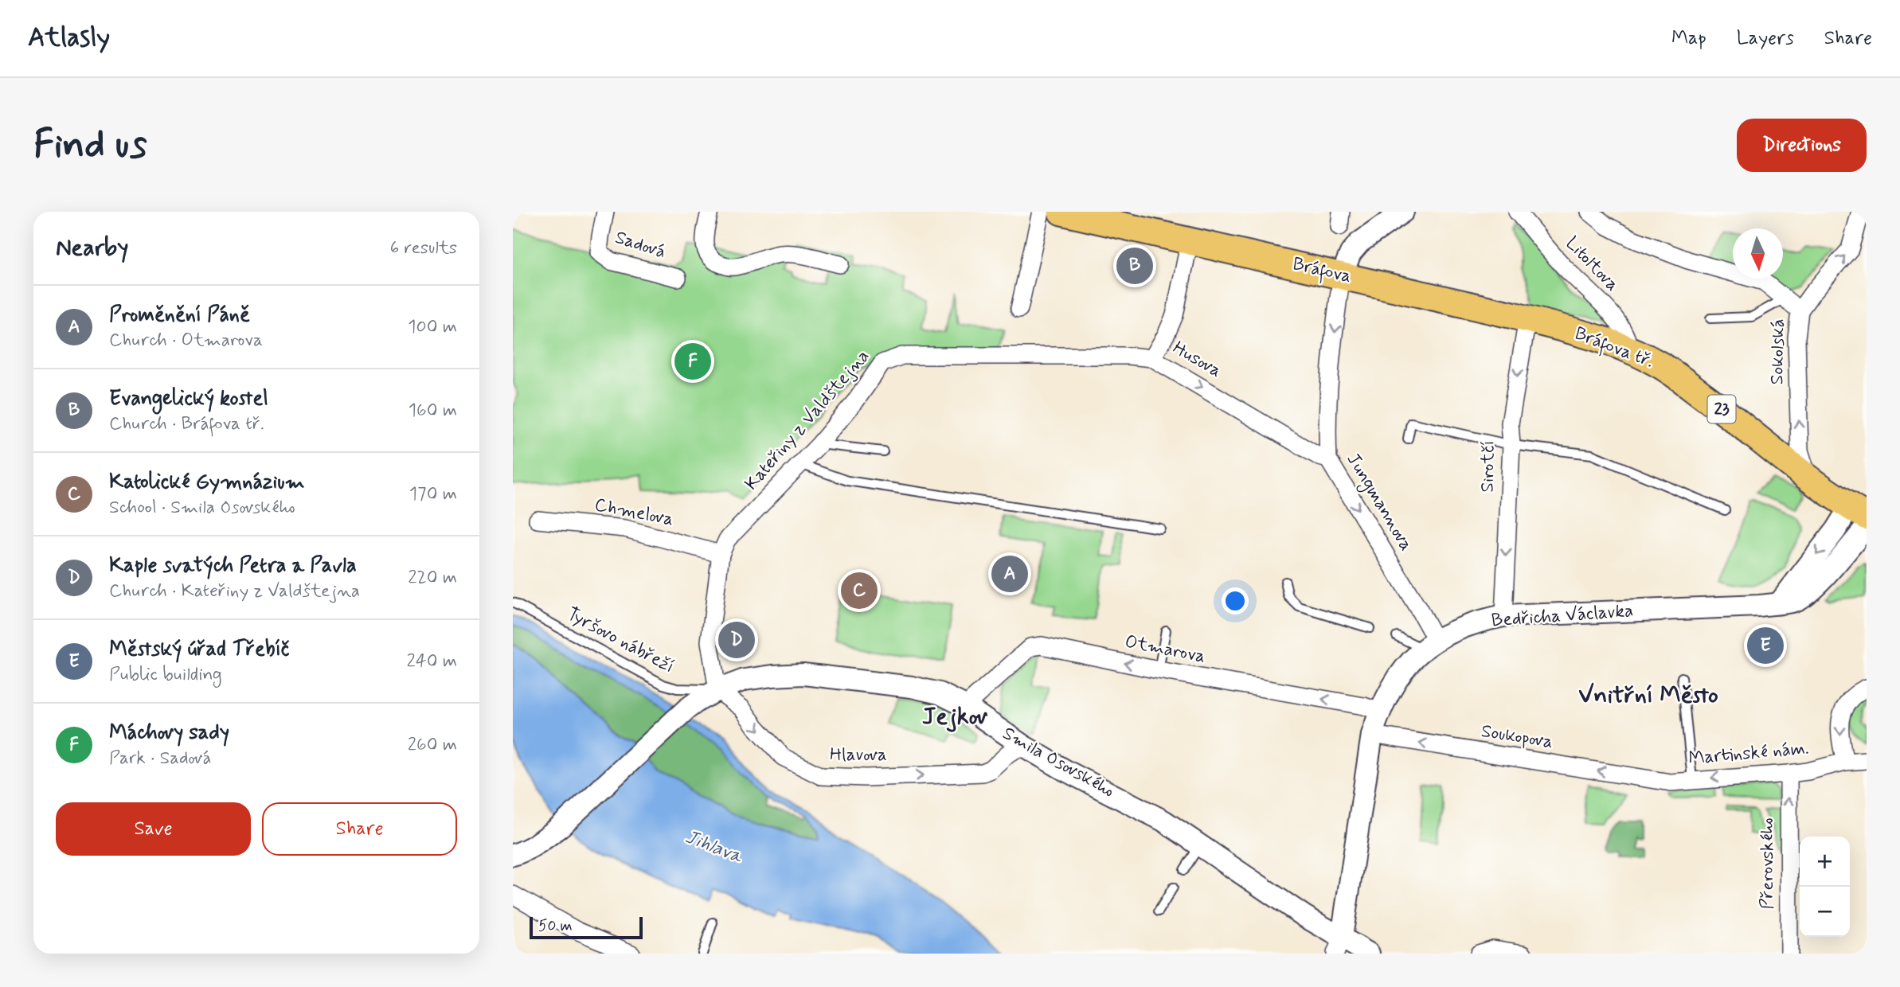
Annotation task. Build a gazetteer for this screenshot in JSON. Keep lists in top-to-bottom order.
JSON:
{
  "streets": {
    "main road": ["Bráfova", "Bráfova tř.", "23"],
    "street": [
      "Sadová",
      "Litoltova",
      "Sokolská",
      "Husova",
      "Kateřiny z Valdštejna",
      "Sirotčí",
      "Jungmannova",
      "Chmelova",
      "Bedřicha Václavka",
      "Otmarova",
      "Soukopova",
      "Martinské nám.",
      "Hlavova",
      "Smila Osovského",
      "Přerovského"
    ],
    "lane": ["Tyršovo nábřeží"]
  },
  "crossings": [
    ["Litoltova", "Bráfova tř."],
    ["Bráfova", "Bráfova tř."],
    ["Bráfova", "Husova"],
    ["Bráfova", "Jungmannova"],
    ["Bráfova tř.", "Sokolská"],
    ["Bráfova tř.", "Sirotčí"],
    ["Bráfova tř.", "Bedřicha Václavka"],
    ["Husova", "Kateřiny z Valdštejna"],
    ["Husova", "Jungmannova"],
    ["Kateřiny z Valdštejna", "Chmelova"],
    ["Kateřiny z Valdštejna", "Tyršovo nábřeží"],
    ["Kateřiny z Valdštejna", "Hlavova"],
    ["Kateřiny z Valdštejna", "Smila Osovského"],
    ["Sirotčí", "Bedřicha Václavka"],
    ["Jungmannova", "Bedřicha Václavka"],
    ["Bedřicha Václavka", "Otmarova"],
    ["Bedřicha Václavka", "Soukopova"],
    ["Bedřicha Václavka", "Smila Osovského"],
    ["Tyršovo nábřeží", "Hlavova"],
    ["Tyršovo nábřeží", "Smila Osovského"],
    ["Otmarova", "Smila Osovského"],
    ["Soukopova", "Martinské nám."],
    ["Martinské nám.", "Přerovského"],
    ["Hlavova", "Smila Osovského"]
  ],
  "one_way": [
    "Sokolská",
    "Husova",
    "Sirotčí",
    "Jungmannova",
    "Otmarova",
    "Soukopova",
    "Martinské nám.",
    "Hlavova",
    "Přerovského"
  ],
  "districts": ["Vnitřní Město", "Jejkov"],
  "water": ["Jihlava"],
  "scale_bar": "50 m",
  "north": "bottom",
  "page": {
    "header": "Atlasly",
    "nav": ["Map", "Layers", "Share"],
    "buttons": [
      "Directions",
      ["Save", "Share"]
    ],
    "title": "Find us",
    "heading": ["Nearby", "6 results"],
    "pins": [
      "B",
      "F",
      "A",
      "C",
      "D",
      "E"
    ],
    "list": [
      {
        "mark": "A",
        "name": "Proměnění Páně",
        "note": "Church · Otmarova",
        "value": "100 m"
      },
      {
        "mark": "B",
        "name": "Evangelický kostel",
        "note": "Church · Bráfova tř.",
        "value": "160 m"
      },
      {
        "mark": "C",
        "name": "Katolické Gymnázium",
        "note": "School · Smila Osovského",
        "value": "170 m"
      },
      {
        "mark": "D",
        "name": "Kaple svatých Petra a Pavla",
        "note": "Church · Kateřiny z Valdštejna",
        "value": "220 m"
      },
      {
        "mark": "E",
        "name": "Městský úřad Třebíč",
        "note": "Public building",
        "value": "240 m"
      },
      {
        "mark": "F",
        "name": "Máchovy sady",
        "note": "Park · Sadová",
        "value": "260 m"
      }
    ],
    "map_buttons": ["+", "−"],
    "scale": "50 m"
  }
}
